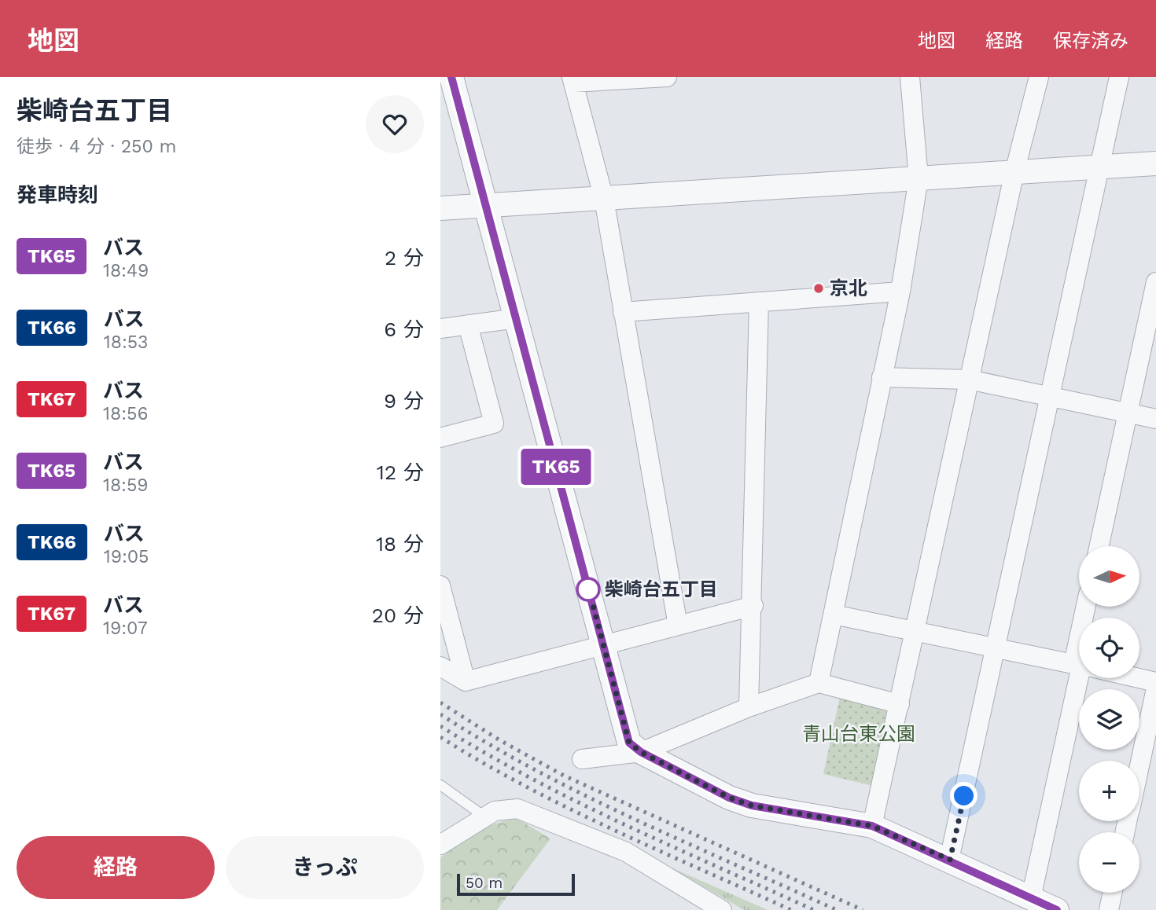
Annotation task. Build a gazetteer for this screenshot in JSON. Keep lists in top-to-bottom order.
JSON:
{
  "parks": ["青山台東公園"],
  "places": ["京北", "柴崎台五丁目"],
  "lines": ["bus line TK65"],
  "scale_bar": "50 m",
  "north": "right",
  "page": {
    "header": "地図",
    "nav": ["地図", "経路", "保存済み"],
    "heading": [
      ["柴崎台五丁目", "徒歩 · 4 分 · 250 m"],
      "発車時刻"
    ],
    "on_map": "TK65",
    "list": [
      {
        "mark": "TK65",
        "name": "バス",
        "note": "18:49",
        "value": "2 分"
      },
      {
        "mark": "TK66",
        "name": "バス",
        "note": "18:53",
        "value": "6 分"
      },
      {
        "mark": "TK67",
        "name": "バス",
        "note": "18:56",
        "value": "9 分"
      },
      {
        "mark": "TK65",
        "name": "バス",
        "note": "18:59",
        "value": "12 分"
      },
      {
        "mark": "TK66",
        "name": "バス",
        "note": "19:05",
        "value": "18 分"
      },
      {
        "mark": "TK67",
        "name": "バス",
        "note": "19:07",
        "value": "20 分"
      }
    ],
    "map_buttons": ["+", "−"],
    "buttons": ["経路", "きっぷ"],
    "scale": "50 m"
  }
}
